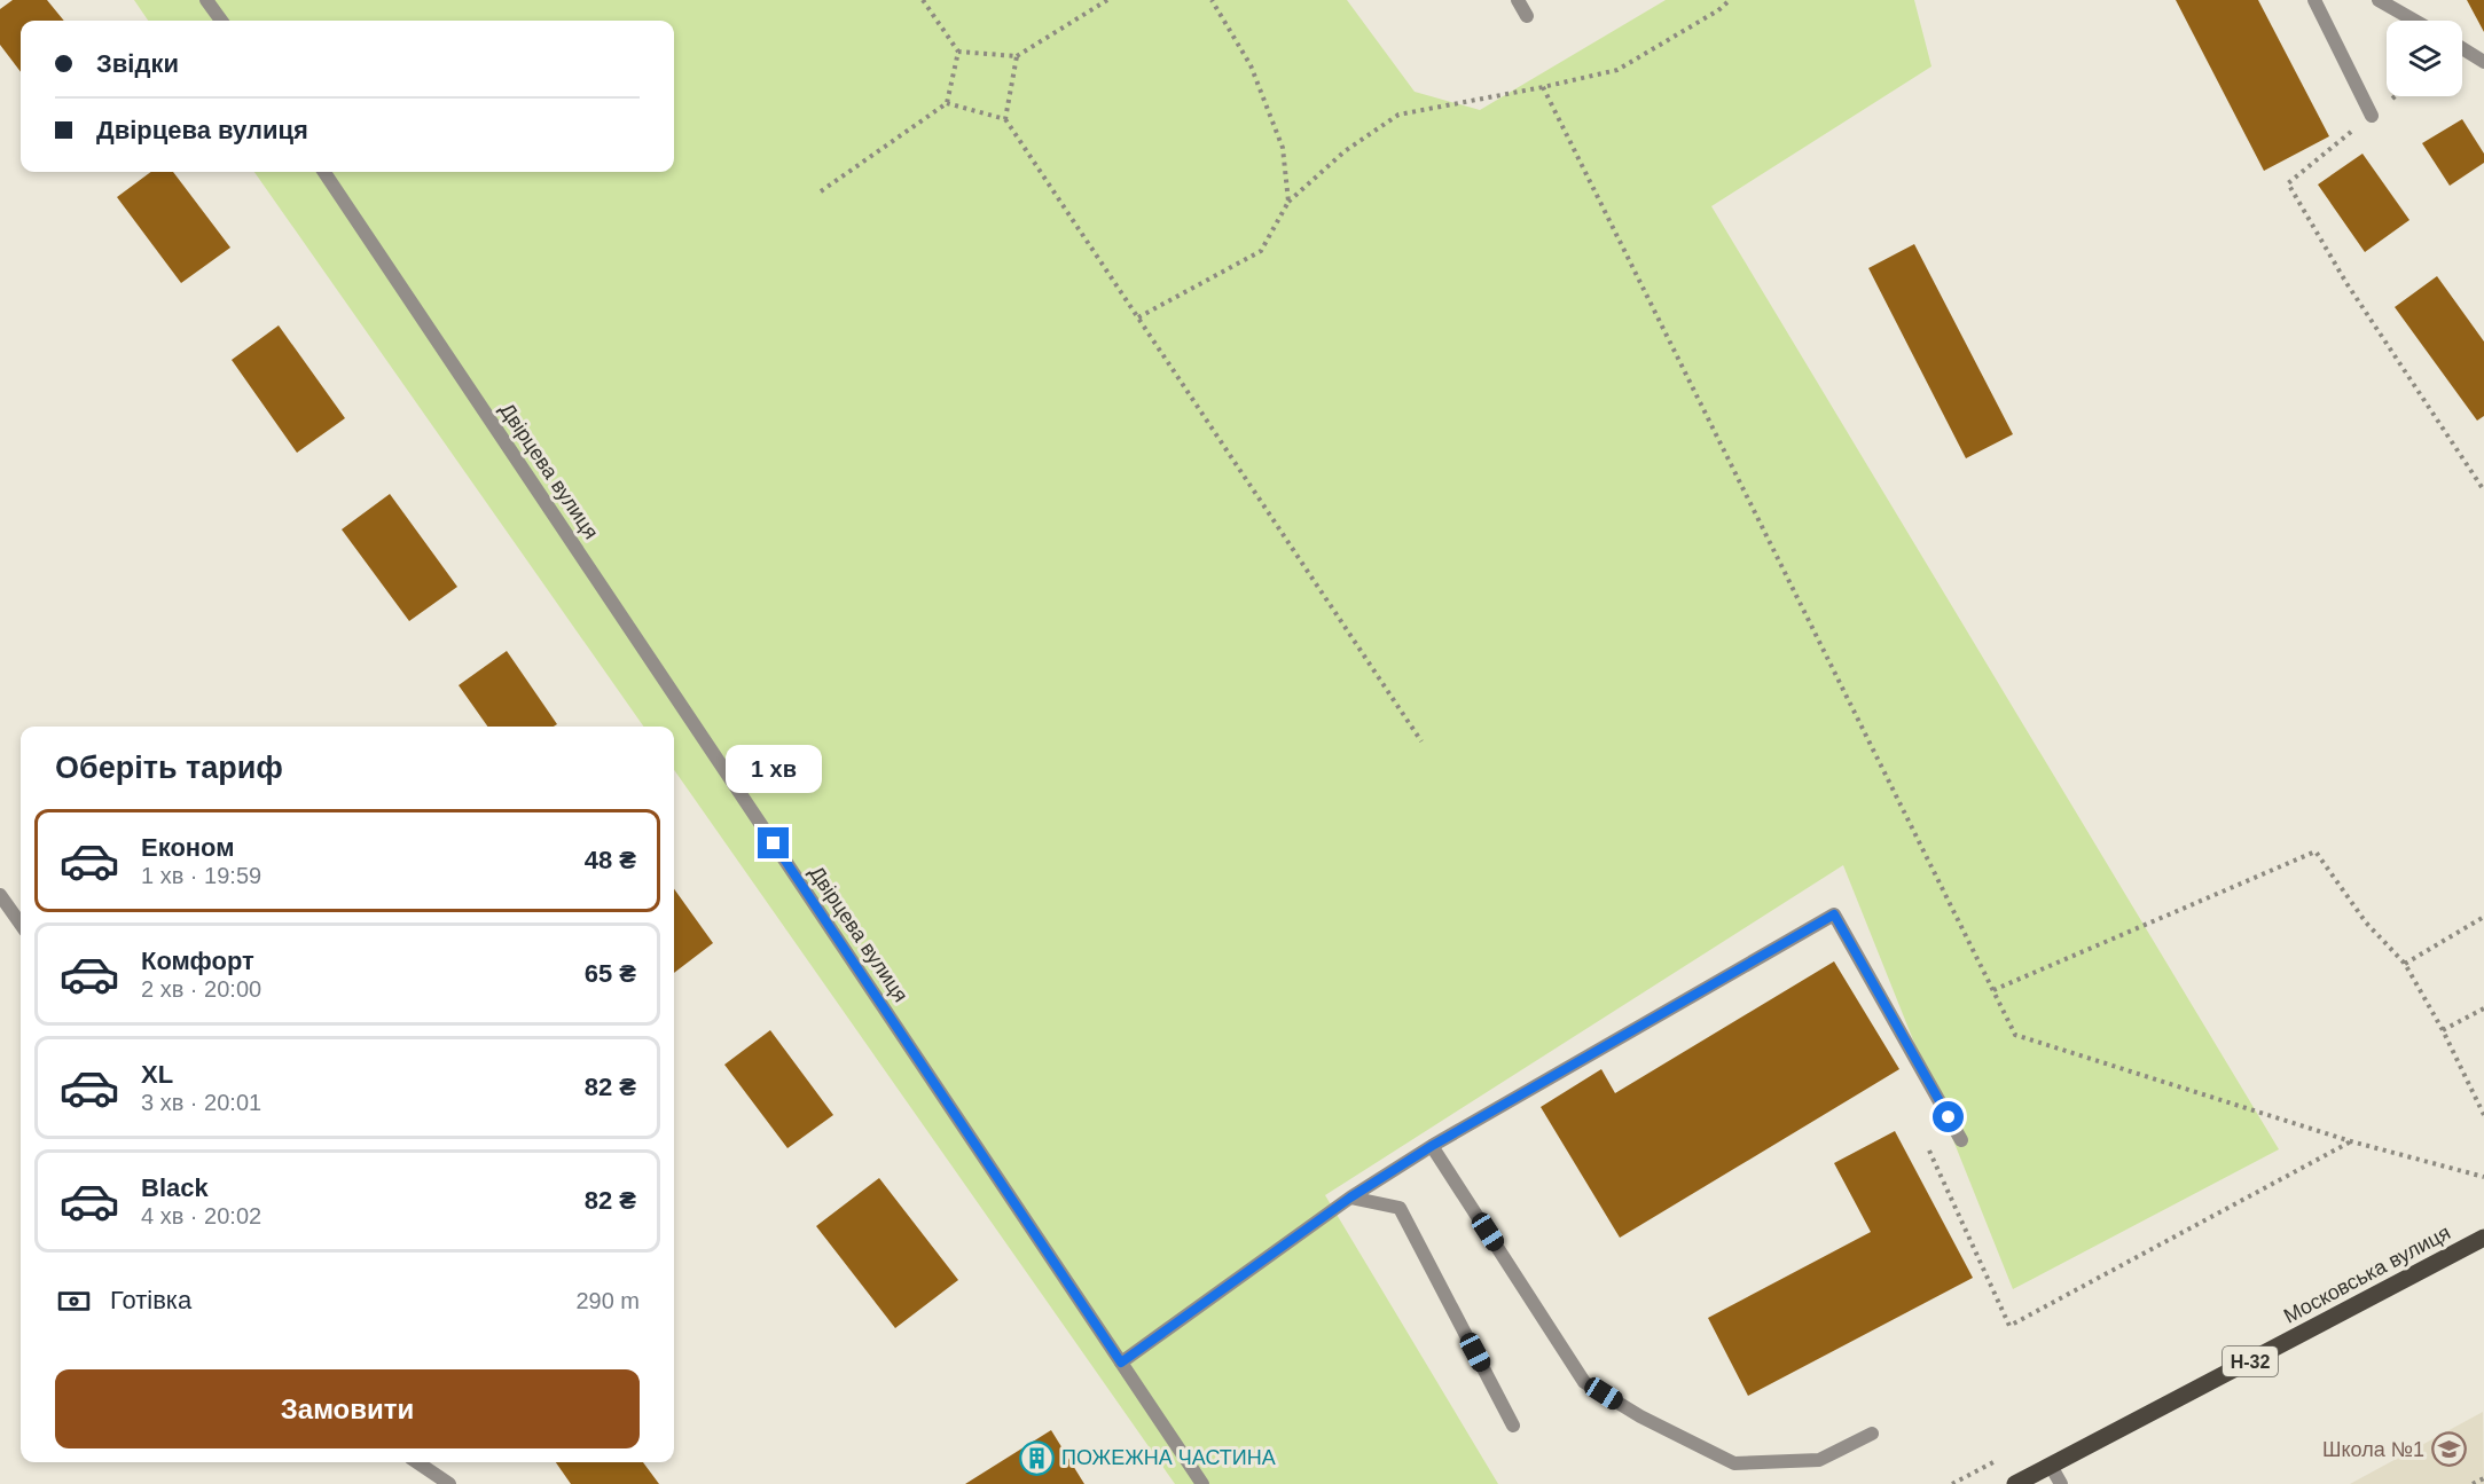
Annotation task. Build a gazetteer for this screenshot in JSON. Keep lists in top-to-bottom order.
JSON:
{
  "streets": {
    "main road": ["Московська вулиця", "Н-32"],
    "street": ["Двірцева вулиця"]
  },
  "places": {
    "school or university": ["Школа №1"],
    "building": ["ПОЖЕЖНА ЧАСТИНА"]
  },
  "page": {
    "banner": ["Звідки", "Двірцева вулиця"],
    "heading": "Оберіть тариф",
    "bubble": "1 хв",
    "list": [
      {
        "name": "Економ",
        "note": "1 хв · 19:59",
        "value": "48 ₴"
      },
      {
        "name": "Комфорт",
        "note": "2 хв · 20:00",
        "value": "65 ₴"
      },
      {
        "name": "XL",
        "note": "3 хв · 20:01",
        "value": "82 ₴"
      },
      {
        "name": "Black",
        "note": "4 хв · 20:02",
        "value": "82 ₴"
      }
    ],
    "pay": ["Готівка", "290 m"],
    "buttons": "Замовити"
  }
}
